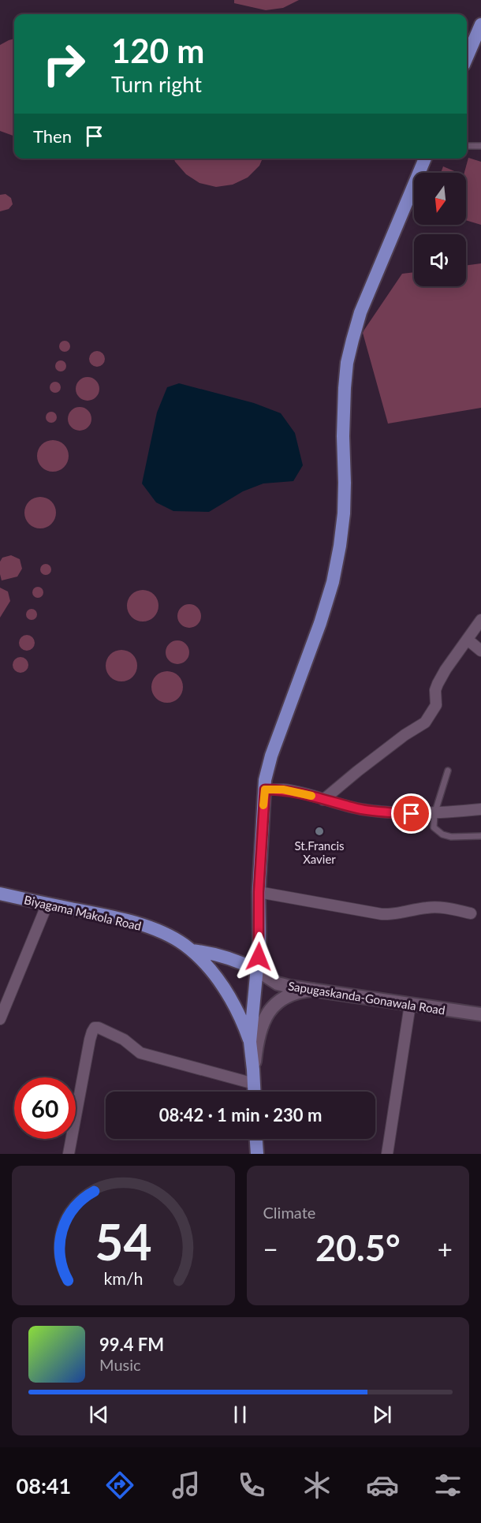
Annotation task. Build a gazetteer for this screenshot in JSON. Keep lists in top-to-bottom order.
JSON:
{
  "streets": {
    "main road": ["Biyagama Makola Road"],
    "street": ["Sapugaskanda-Gonawala Road"]
  },
  "places": ["St.Francis Xavier"],
  "north": "bottom",
  "page": {
    "turn": ["120 m", "Turn right"],
    "then": "Then",
    "limit": "60",
    "trip": "08:42 · 1 min · 230 m",
    "tile": "Climate",
    "heat": ["−", "20.5°", "+"],
    "song": ["99.4 FM", "Music"],
    "tabs": "08:41",
    "gauge": ["54", "km/h"]
  }
}
